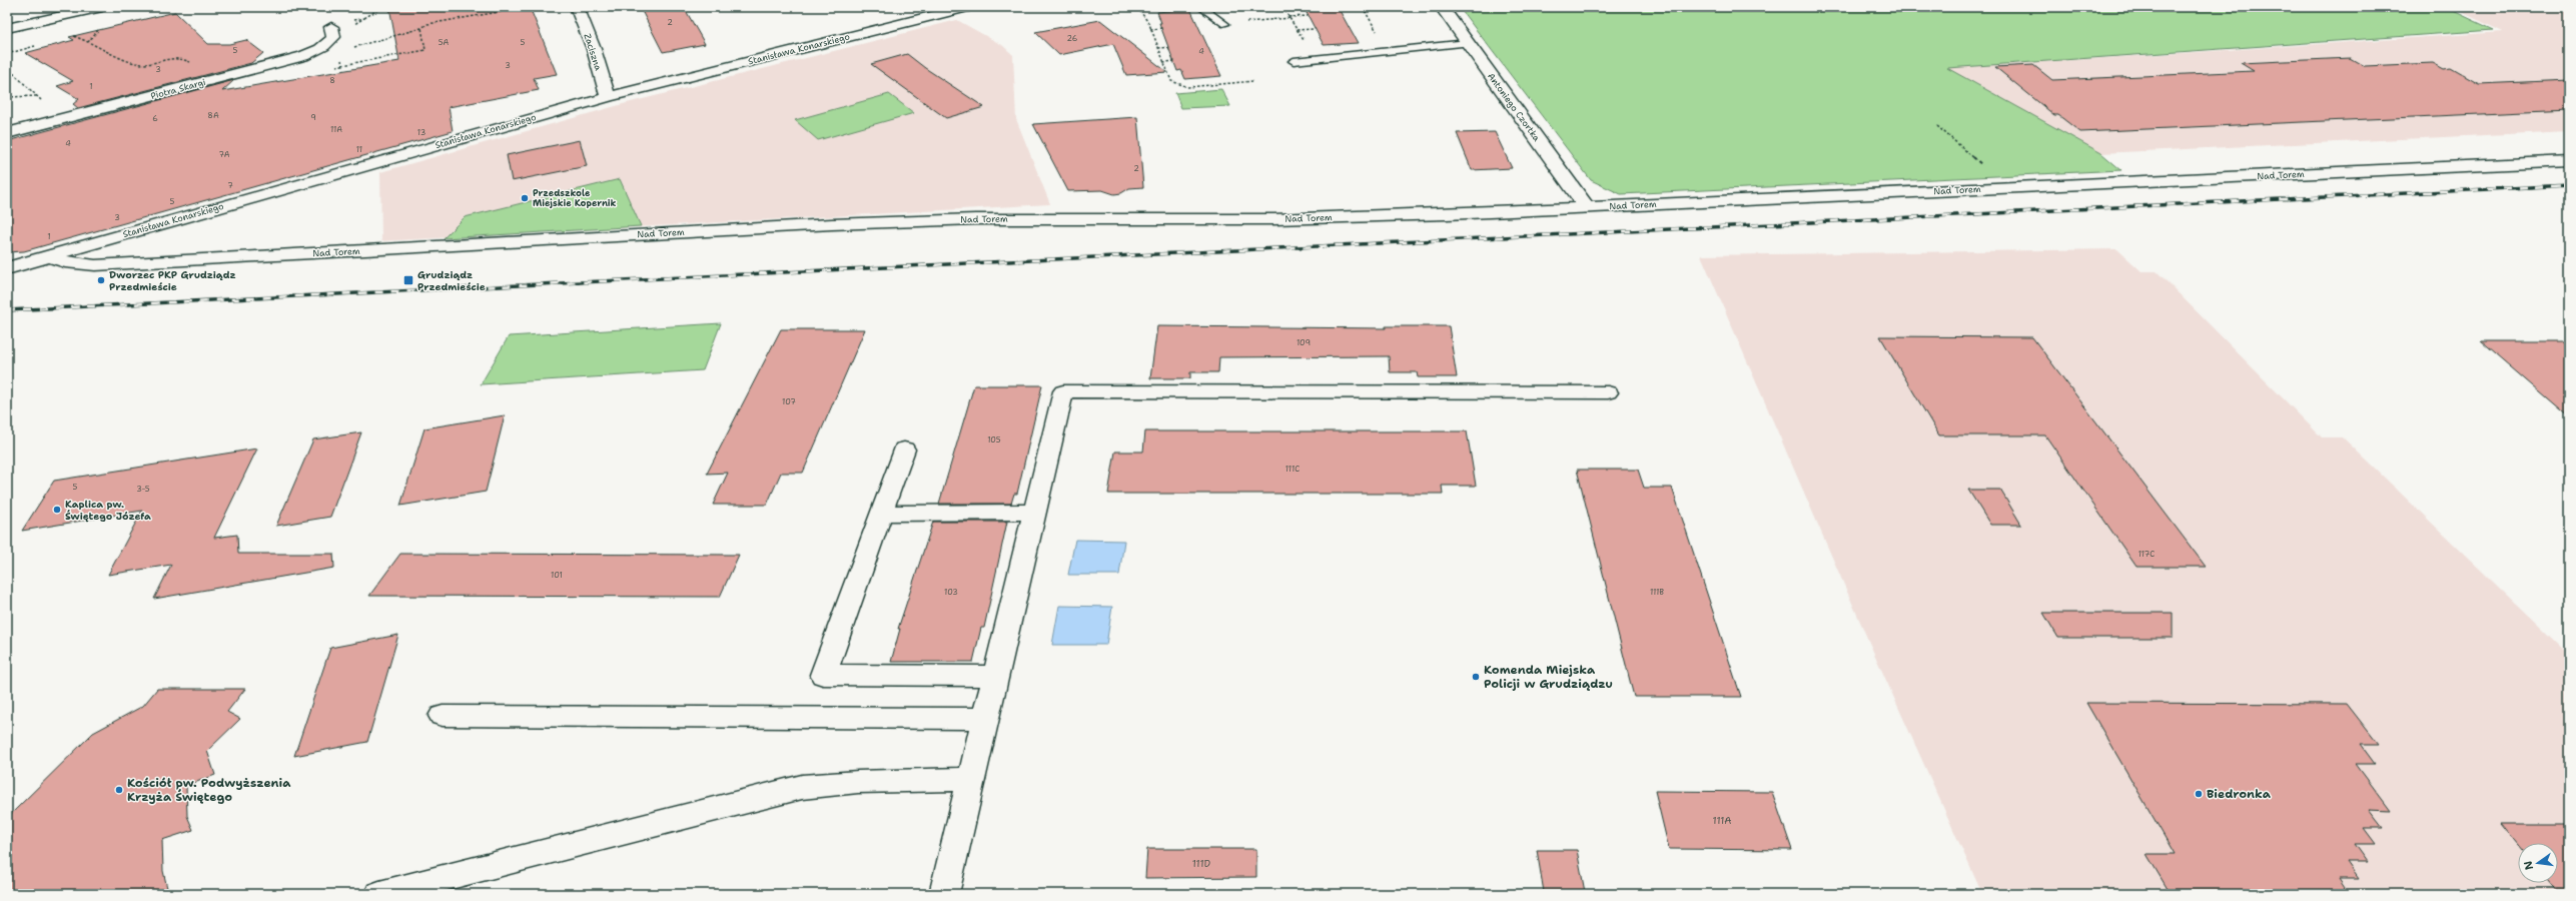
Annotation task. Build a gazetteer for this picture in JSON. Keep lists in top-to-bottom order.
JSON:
{
  "streets": {
    "street": [
      "Stanisława Konarskiego",
      "Zaciszna",
      "Piotra Skargi",
      "Antoniego Czortka",
      "Nad Torem"
    ]
  },
  "crossings": [
    ["Stanisława Konarskiego", "Zaciszna"],
    ["Stanisława Konarskiego", "Nad Torem"],
    ["Antoniego Czortka", "Nad Torem"]
  ],
  "places": {
    "other": [
      "Przedszkole Miejskie Kopernik",
      "Dworzec PKP Grudziądz Przedmieście",
      "Kaplica pw. Świętego Józefa",
      "Komenda Miejska Policji w Grudziądzu",
      "Kościół pw. Podwyższenia Krzyża Świętego",
      "Biedronka"
    ],
    "transit": ["Grudziądz Przedmieście"]
  },
  "house_numbers": [
    "2",
    "26",
    "5A",
    "5",
    "5",
    "4",
    "3",
    "3",
    "8",
    "1",
    "8A",
    "9",
    "6",
    "11A",
    "13",
    "4",
    "11",
    "7A",
    "2",
    "7",
    "5",
    "3",
    "1",
    "109",
    "107",
    "105",
    "111C",
    "5",
    "3-5",
    "117C",
    "101",
    "103",
    "111B",
    "111A",
    "111D"
  ],
  "north": "left"
}
